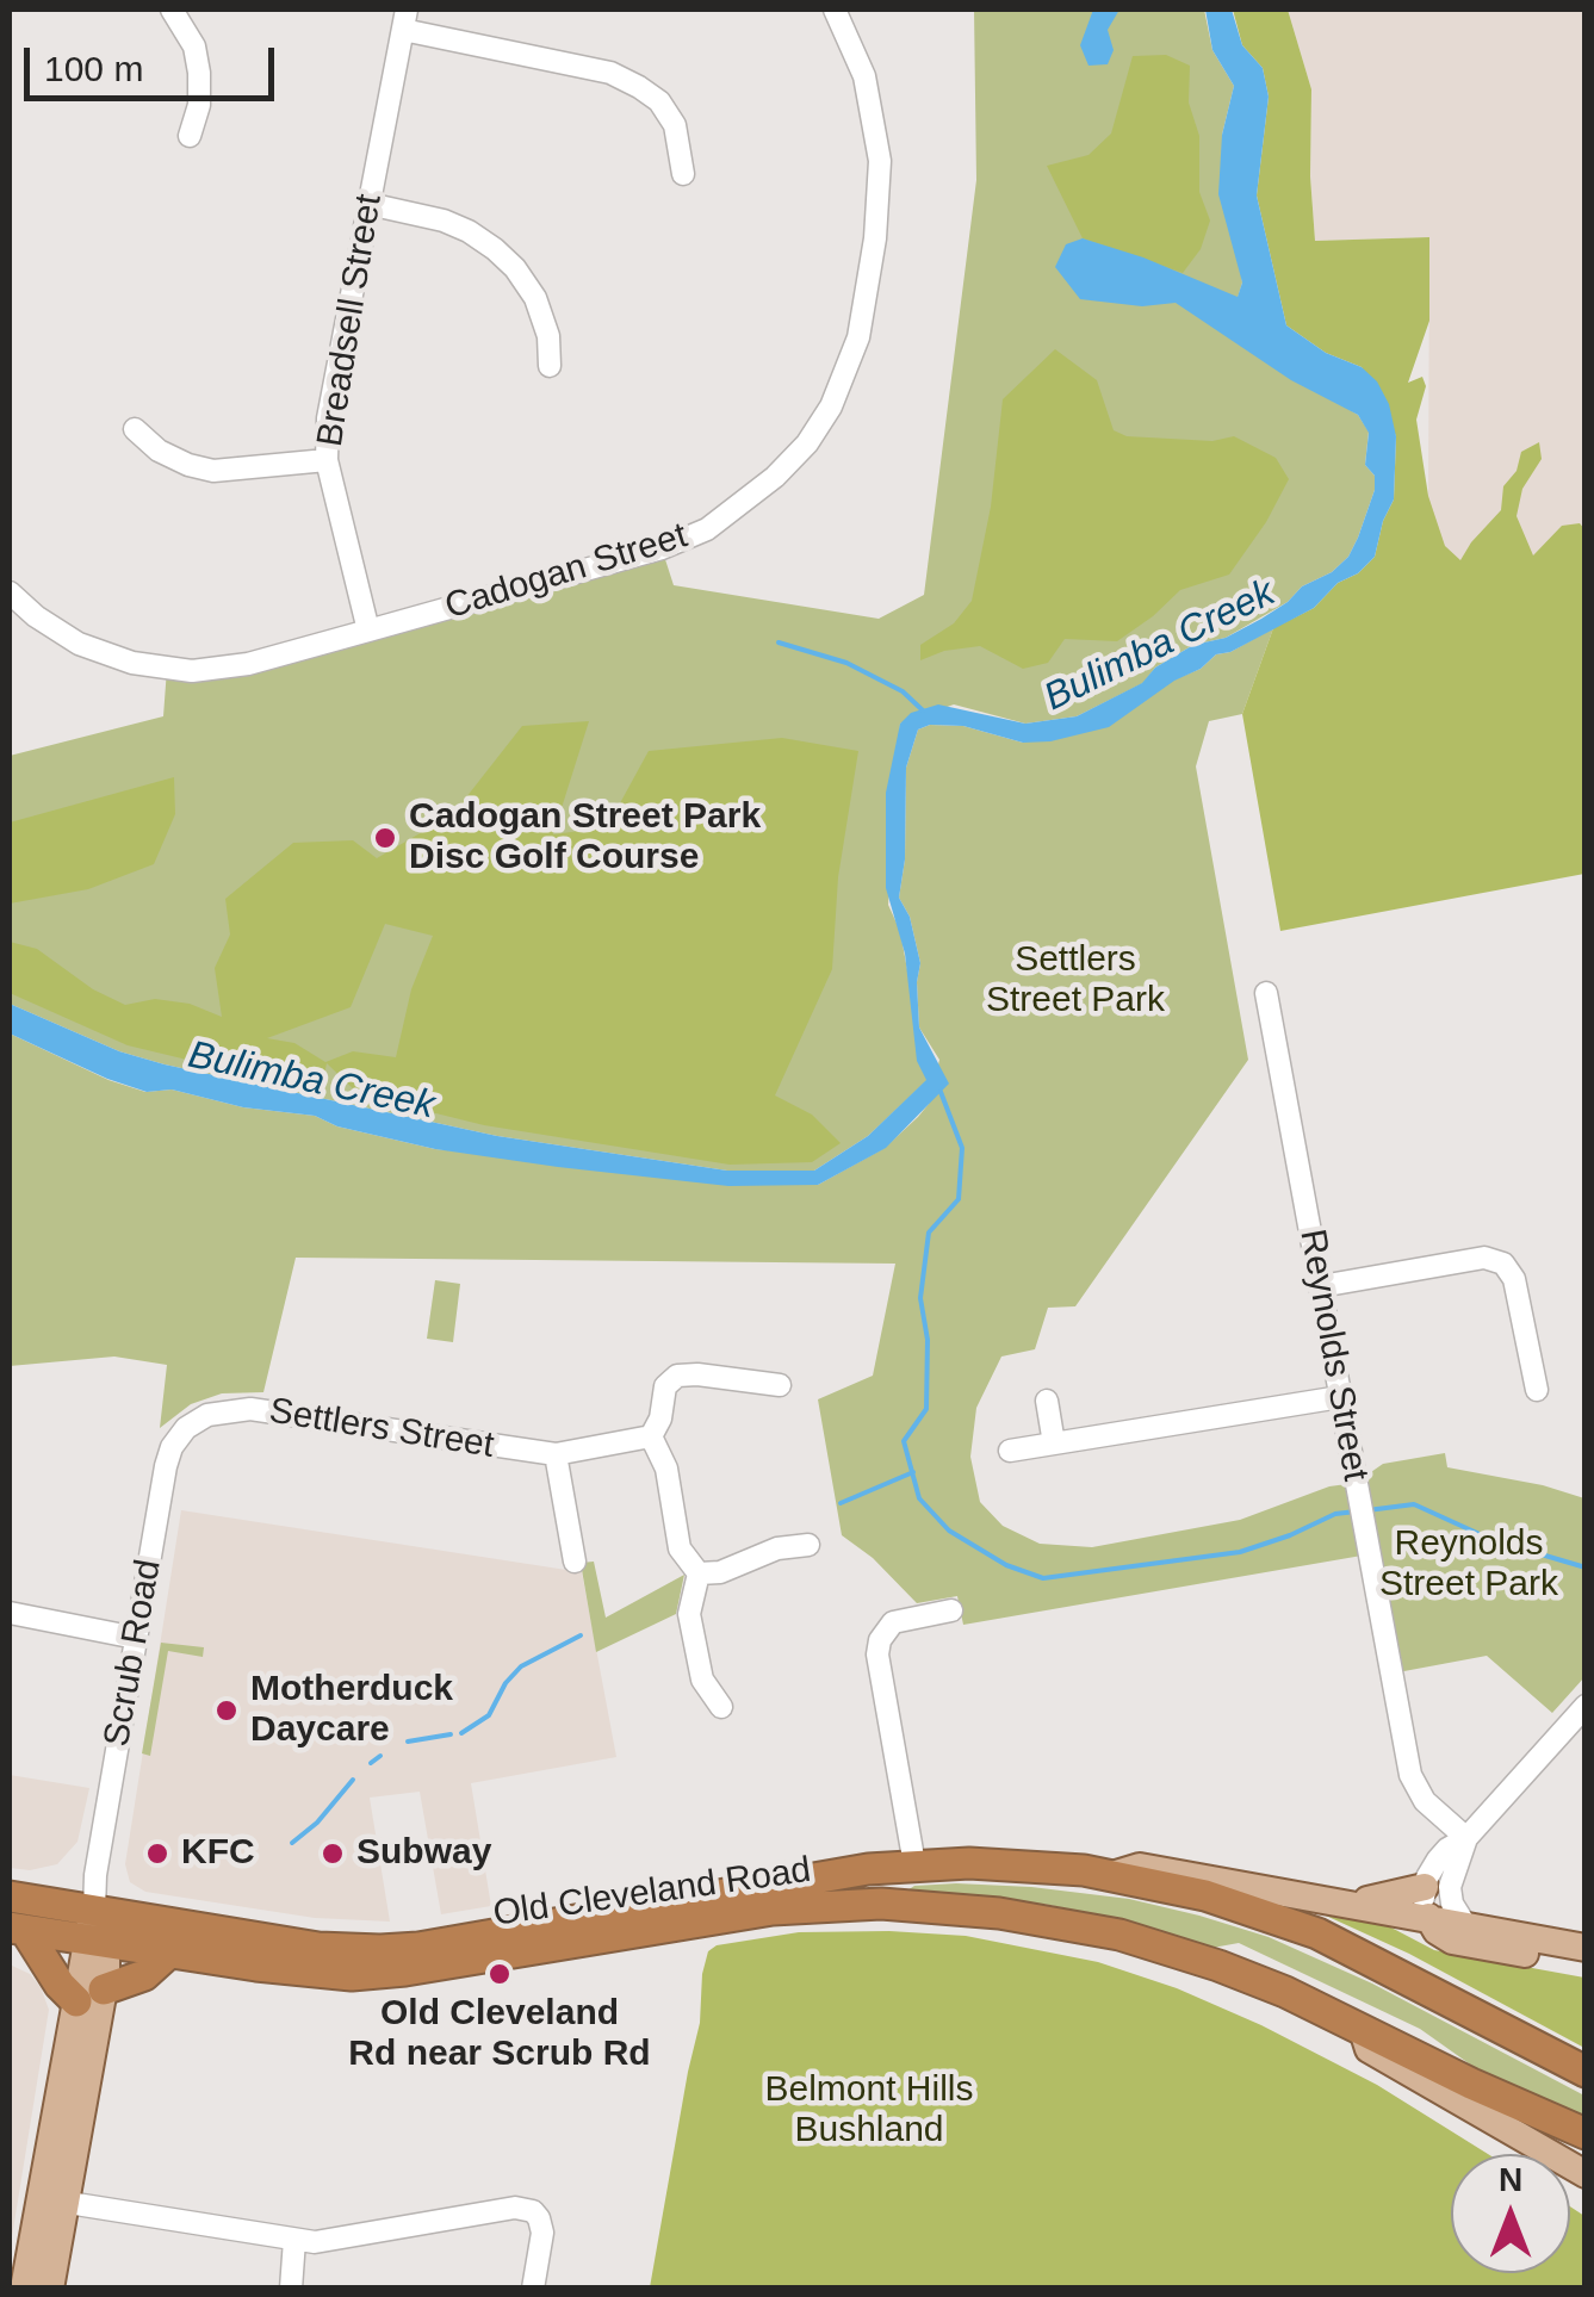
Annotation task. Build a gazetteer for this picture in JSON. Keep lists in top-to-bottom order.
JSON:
{
  "streets": {
    "highway": ["Old Cleveland Road"],
    "main road": ["Scrub Road"],
    "street": [
      "Breadsell Street",
      "Cadogan Street",
      "Reynolds Street",
      "Settlers Street"
    ]
  },
  "crossings": [
    ["Breadsell Street", "Cadogan Street"],
    ["Settlers Street", "Scrub Road"],
    ["Scrub Road", "Old Cleveland Road"]
  ],
  "water": ["Bulimba Creek"],
  "parks": ["Settlers Street Park", "Reynolds Street Park", "Belmont Hills Bushland"],
  "places": [
    "Cadogan Street Park Disc Golf Course",
    "Motherduck Daycare",
    "KFC",
    "Subway",
    "Old Cleveland Rd near Scrub Rd"
  ],
  "scale_bar": "100 m",
  "north": "top"
}
